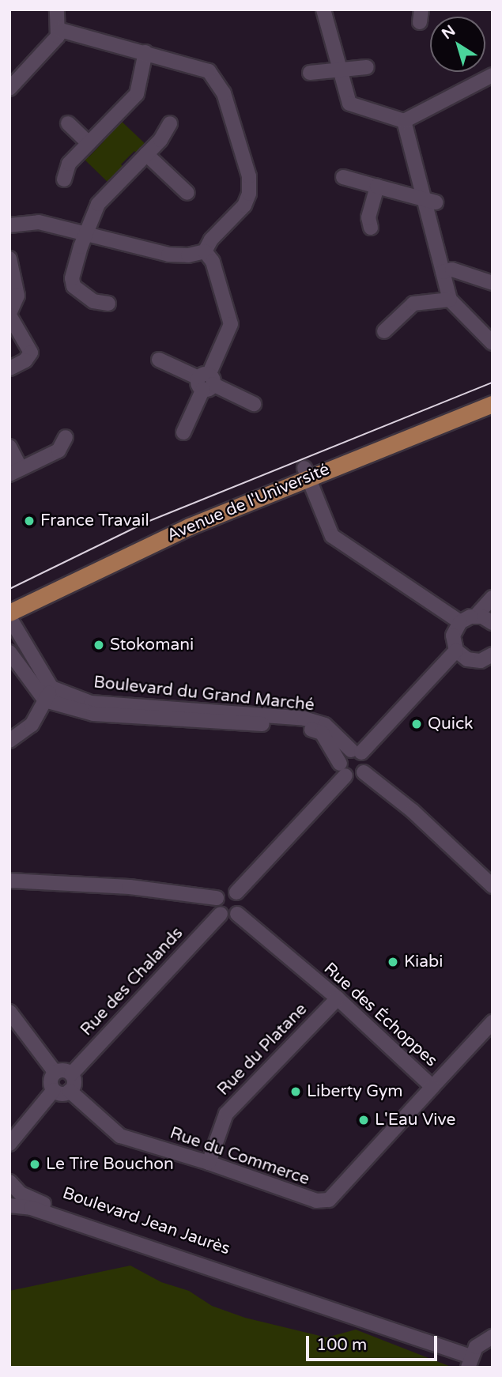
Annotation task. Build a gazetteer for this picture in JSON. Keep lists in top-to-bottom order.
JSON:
{
  "streets": {
    "main road": ["Avenue de l'Université"],
    "street": [
      "Boulevard du Grand Marché",
      "Rue des Chalands",
      "Rue des Échoppes",
      "Rue du Platane",
      "Rue du Commerce",
      "Boulevard Jean Jaurès"
    ]
  },
  "crossings": [
    ["Rue des Chalands", "Rue des Échoppes"],
    ["Rue des Chalands", "Rue du Commerce"],
    ["Rue des Échoppes", "Rue du Platane"],
    ["Rue des Échoppes", "Rue du Commerce"],
    ["Rue du Platane", "Rue du Commerce"]
  ],
  "places": [
    "France Travail",
    "Stokomani",
    "Quick",
    "Kiabi",
    "Liberty Gym",
    "L'Eau Vive",
    "Le Tire Bouchon"
  ],
  "scale_bar": "100 m",
  "north": "top left"
}
